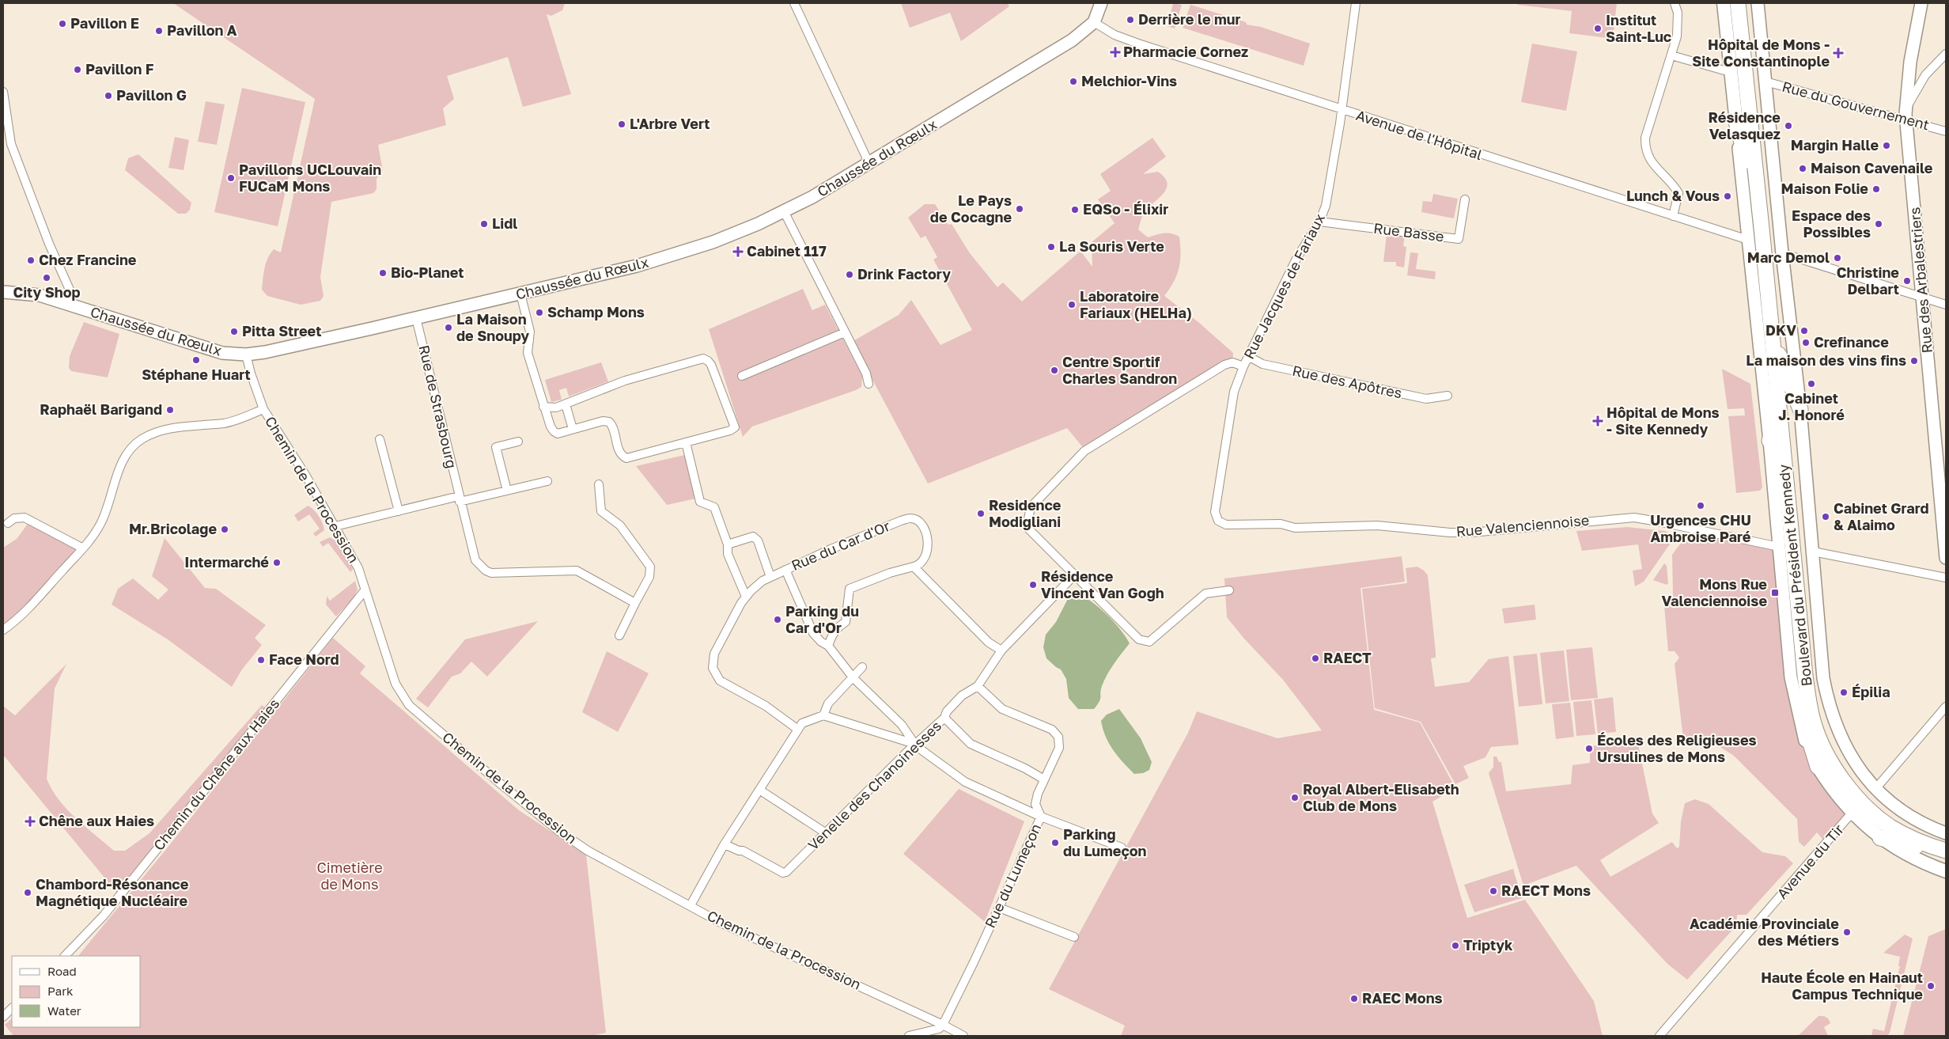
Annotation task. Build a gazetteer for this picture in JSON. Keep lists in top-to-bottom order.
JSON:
{
  "streets": {
    "highway": ["Boulevard du Président Kennedy"],
    "main road": ["Chaussée du Rœulx", "Rue des Arbalestriers"],
    "street": [
      "Rue du Gouvernement",
      "Avenue de l'Hôpital",
      "Rue Basse",
      "Rue Jacques de Fariaux",
      "Rue des Apôtres",
      "Rue de Strasbourg",
      "Chemin de la Procession",
      "Rue Valenciennoise",
      "Rue du Car d'Or",
      "Chemin du Chêne aux Haies",
      "Venelle des Chanoinesses",
      "Avenue du Tir",
      "Rue du Lumeçon"
    ]
  },
  "crossings": [
    ["Rue du Gouvernement", "Rue des Arbalestriers"],
    ["Rue du Gouvernement", "Boulevard du Président Kennedy"],
    ["Avenue de l'Hôpital", "Chaussée du Rœulx"],
    ["Avenue de l'Hôpital", "Rue Jacques de Fariaux"],
    ["Avenue de l'Hôpital", "Boulevard du Président Kennedy"],
    ["Chaussée du Rœulx", "Rue de Strasbourg"],
    ["Chaussée du Rœulx", "Chemin de la Procession"],
    ["Rue Basse", "Rue Jacques de Fariaux"],
    ["Rue Jacques de Fariaux", "Rue des Apôtres"],
    ["Rue Jacques de Fariaux", "Rue Valenciennoise"],
    ["Chemin de la Procession", "Chemin du Chêne aux Haies"],
    ["Chemin de la Procession", "Rue du Lumeçon"],
    ["Rue Valenciennoise", "Boulevard du Président Kennedy"],
    ["Venelle des Chanoinesses", "Rue du Lumeçon"]
  ],
  "parks": ["Cimetière de Mons"],
  "places": {
    "other": [
      "Derrière le mur",
      "Pavillon E",
      "Institut Saint-Luc",
      "Pavillon A",
      "Pavillon F",
      "Melchior-Vins",
      "Pavillon G",
      "L'Arbre Vert",
      "Résidence Velasquez",
      "Margin Halle",
      "Maison Cavenaile",
      "Pavillons UCLouvain FUCaM Mons",
      "Maison Folie",
      "Lunch & Vous",
      "Le Pays de Cocagne",
      "EQSo - Élixir",
      "Lidl",
      "Espace des Possibles",
      "La Souris Verte",
      "Marc Demol",
      "Chez Francine",
      "Bio-Planet",
      "Drink Factory",
      "City Shop",
      "Christine Delbart",
      "Laboratoire Fariaux (HELHa)",
      "Schamp Mons",
      "La Maison de Snoupy",
      "DKV",
      "Pitta Street",
      "Crefinance",
      "Stéphane Huart",
      "La maison des vins fins",
      "Centre Sportif Charles Sandron",
      "Cabinet J. Honoré",
      "Raphaël Barigand",
      "Urgences CHU Ambroise Paré",
      "Residence Modigliani",
      "Cabinet Grard & Alaimo",
      "Mr.Bricolage",
      "Intermarché",
      "Résidence Vincent Van Gogh",
      "Parking du Car d'Or",
      "RAECT",
      "Face Nord",
      "Épilia",
      "Écoles des Religieuses Ursulines de Mons",
      "Royal Albert-Elisabeth Club de Mons",
      "Parking du Lumeçon",
      "RAECT Mons",
      "Chambord-Résonance Magnétique Nucléaire",
      "Académie Provinciale des Métiers",
      "Triptyk",
      "Haute École en Hainaut Campus Technique",
      "RAEC Mons"
    ],
    "health": [
      "Pharmacie Cornez",
      "Hôpital de Mons - Site Constantinople",
      "Cabinet 117",
      "Hôpital de Mons - Site Kennedy",
      "Chêne aux Haies"
    ],
    "transit": ["Mons Rue Valenciennoise"]
  },
  "legend": ["Road", "Park", "Water"]
}
